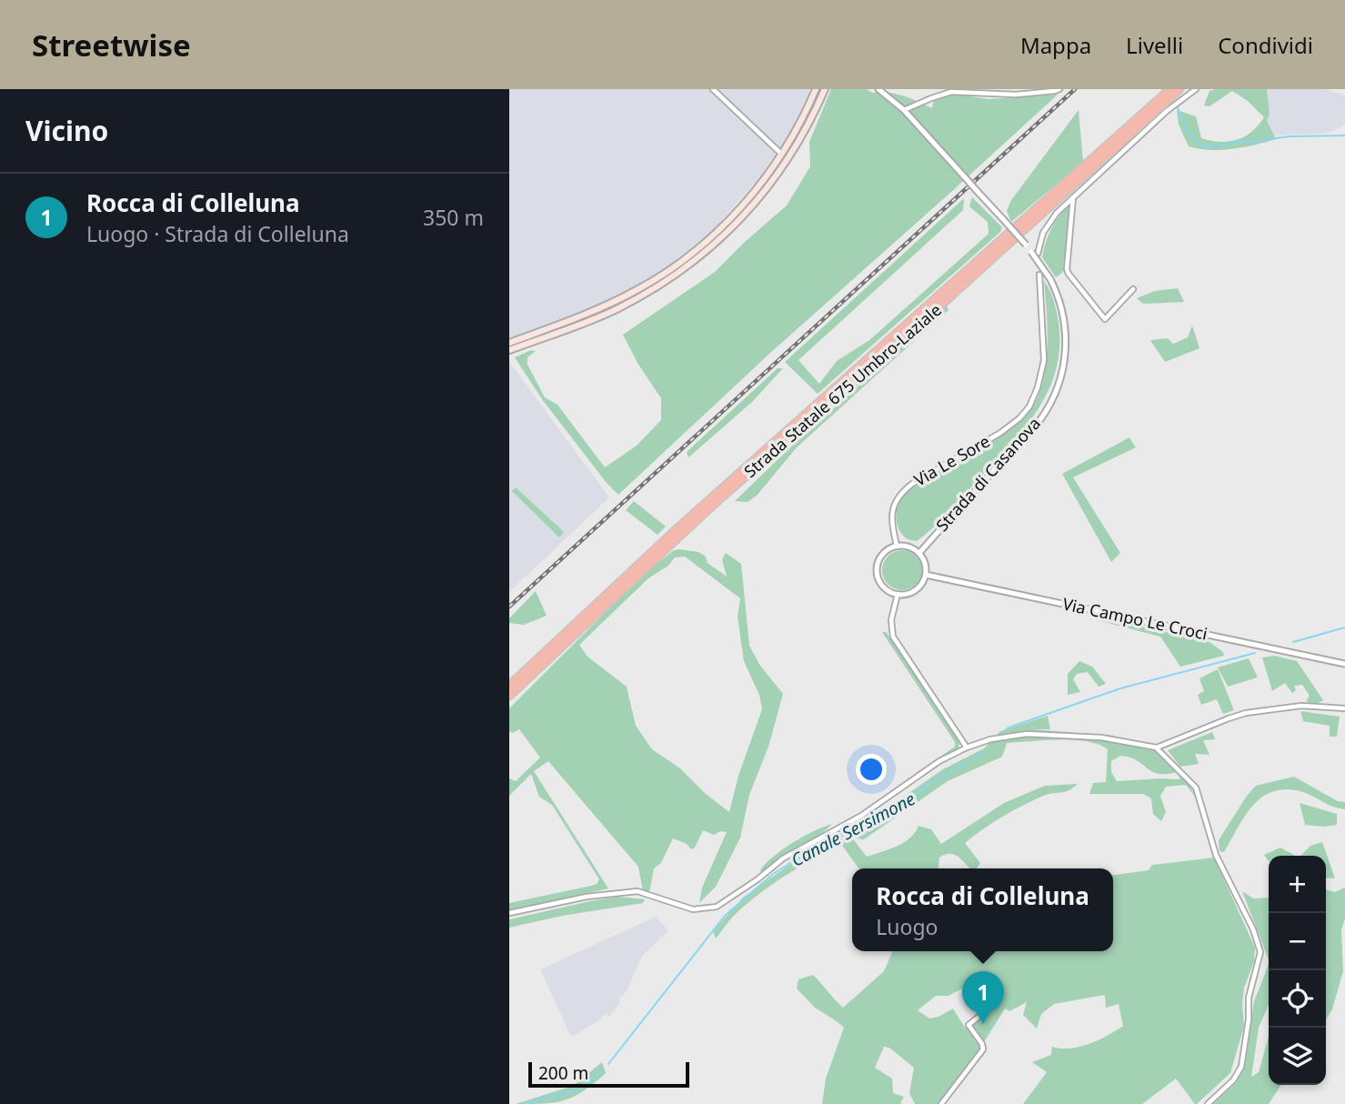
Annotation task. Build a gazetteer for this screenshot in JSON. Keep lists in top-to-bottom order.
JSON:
{
  "streets": {
    "highway": ["Strada Statale 675 Umbro-Laziale"],
    "street": ["Via Le Sore", "Strada di Casanova", "Via Campo Le Croci"]
  },
  "crossings": [
    ["Via Le Sore", "Strada di Casanova"],
    ["Via Le Sore", "Via Campo Le Croci"],
    ["Strada di Casanova", "Via Campo Le Croci"]
  ],
  "water": ["Canale Sersimone"],
  "scale_bar": "200 m",
  "page": {
    "header": "Streetwise",
    "nav": ["Mappa", "Livelli", "Condividi"],
    "heading": "Vicino",
    "list": [
      {
        "mark": "1",
        "name": "Rocca di Colleluna",
        "note": "Luogo · Strada di Colleluna",
        "value": "350 m"
      }
    ],
    "map_buttons": ["+", "−"],
    "popup": ["Rocca di Colleluna", "Luogo"],
    "pins": "1",
    "scale": "200 m"
  }
}
